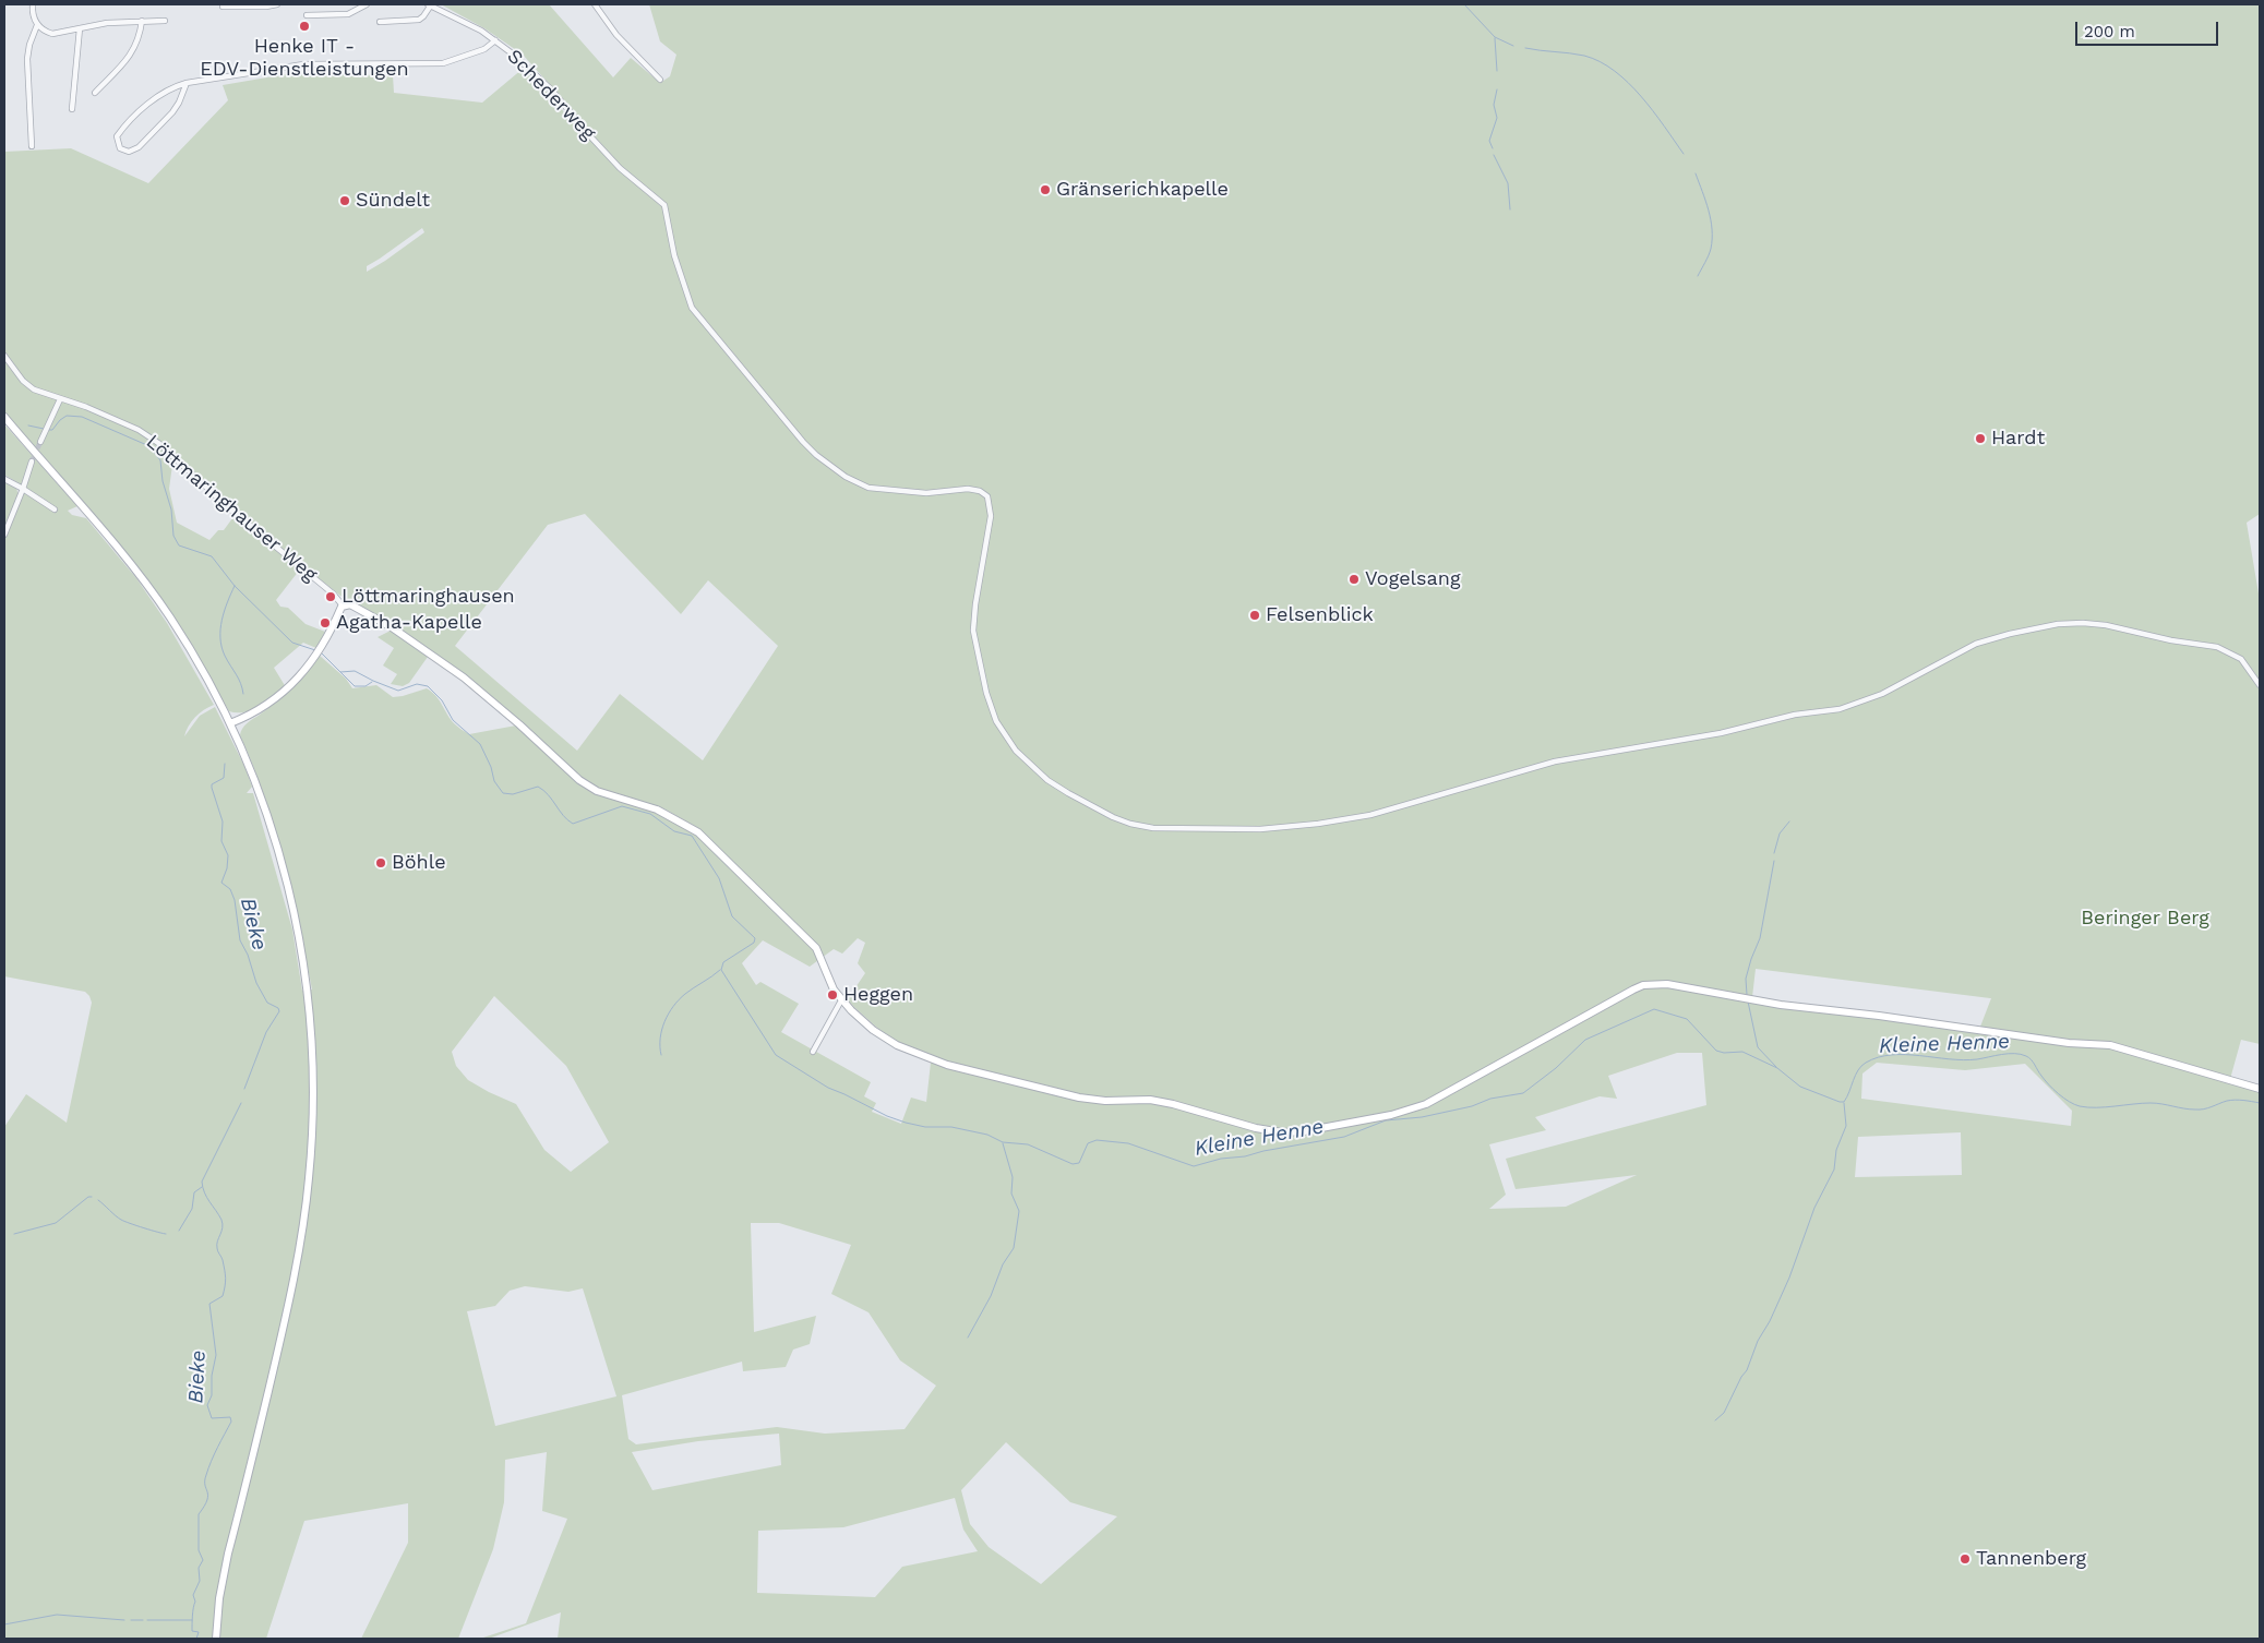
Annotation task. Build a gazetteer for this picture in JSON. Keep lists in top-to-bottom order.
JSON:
{
  "streets": {
    "street": ["Schederweg", "Löttmaringhauser Weg"]
  },
  "water": ["Bieke", "Kleine Henne"],
  "parks": ["Beringer Berg"],
  "places": [
    "Henke IT - EDV-Dienstleistungen",
    "Gränserichkapelle",
    "Sündelt",
    "Hardt",
    "Vogelsang",
    "Löttmaringhausen",
    "Felsenblick",
    "Agatha-Kapelle",
    "Böhle",
    "Heggen",
    "Tannenberg"
  ],
  "scale_bar": "200 m"
}
